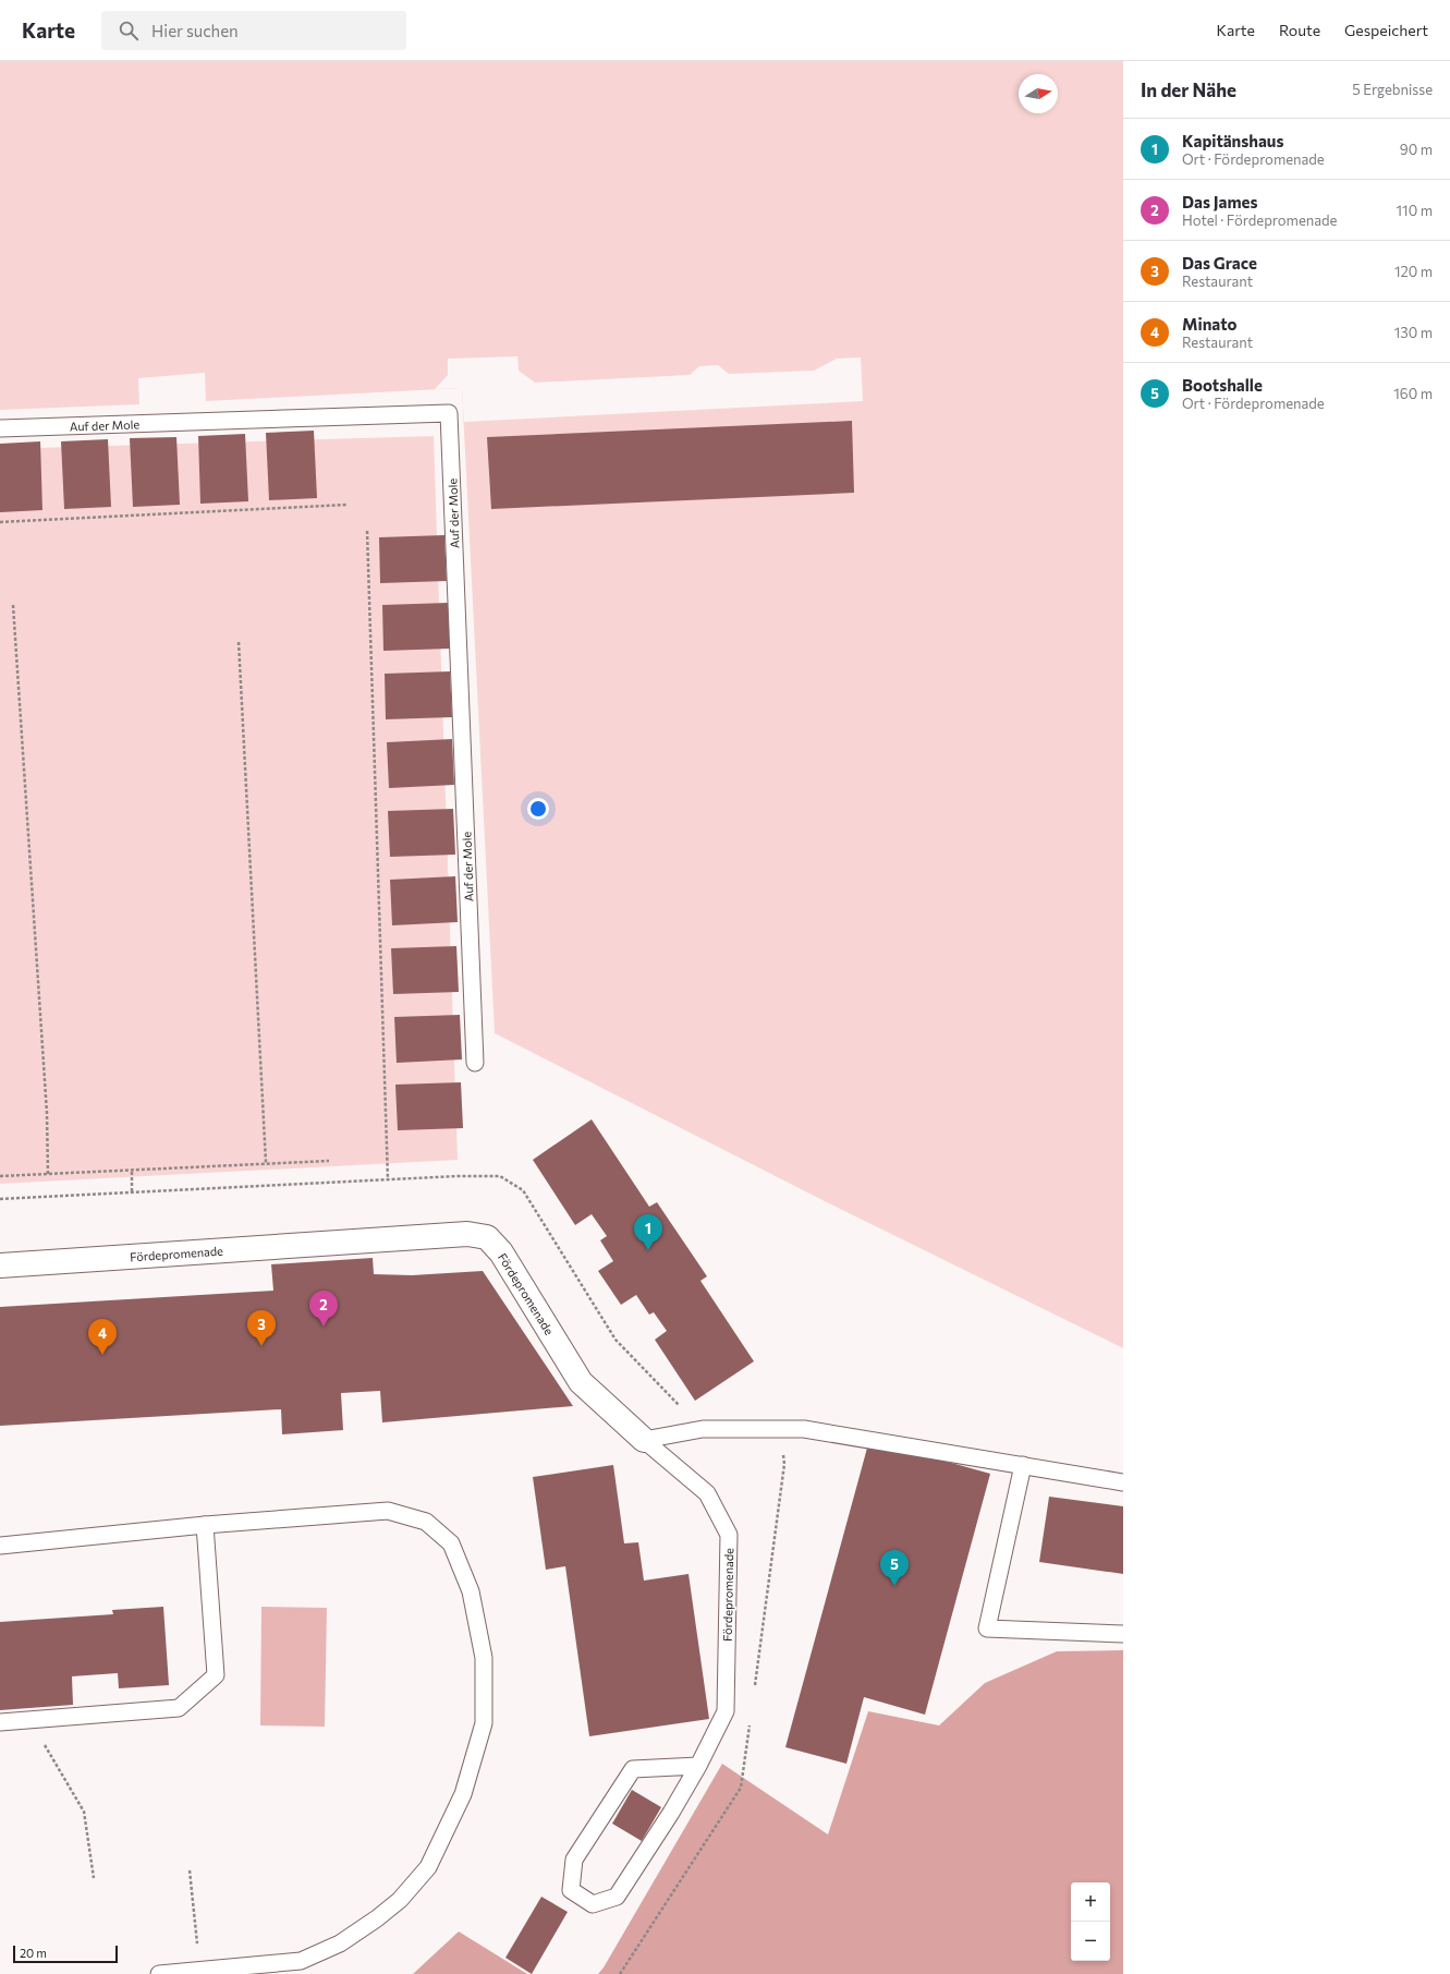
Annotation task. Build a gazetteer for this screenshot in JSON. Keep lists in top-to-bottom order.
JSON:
{
  "streets": {
    "street": ["Fördepromenade"],
    "lane": ["Auf der Mole"]
  },
  "scale_bar": "20 m",
  "north": "right",
  "page": {
    "header": "Karte",
    "search": "Hier suchen",
    "nav": ["Karte", "Route", "Gespeichert"],
    "heading": ["In der Nähe", "5 Ergebnisse"],
    "list": [
      {
        "mark": "1",
        "name": "Kapitänshaus",
        "note": "Ort · Fördepromenade",
        "value": "90 m"
      },
      {
        "mark": "2",
        "name": "Das James",
        "note": "Hotel · Fördepromenade",
        "value": "110 m"
      },
      {
        "mark": "3",
        "name": "Das Grace",
        "note": "Restaurant",
        "value": "120 m"
      },
      {
        "mark": "4",
        "name": "Minato",
        "note": "Restaurant",
        "value": "130 m"
      },
      {
        "mark": "5",
        "name": "Bootshalle",
        "note": "Ort · Fördepromenade",
        "value": "160 m"
      }
    ],
    "pins": [
      "1",
      "2",
      "3",
      "4",
      "5"
    ],
    "map_buttons": ["+", "−"],
    "scale": "20 m"
  }
}
